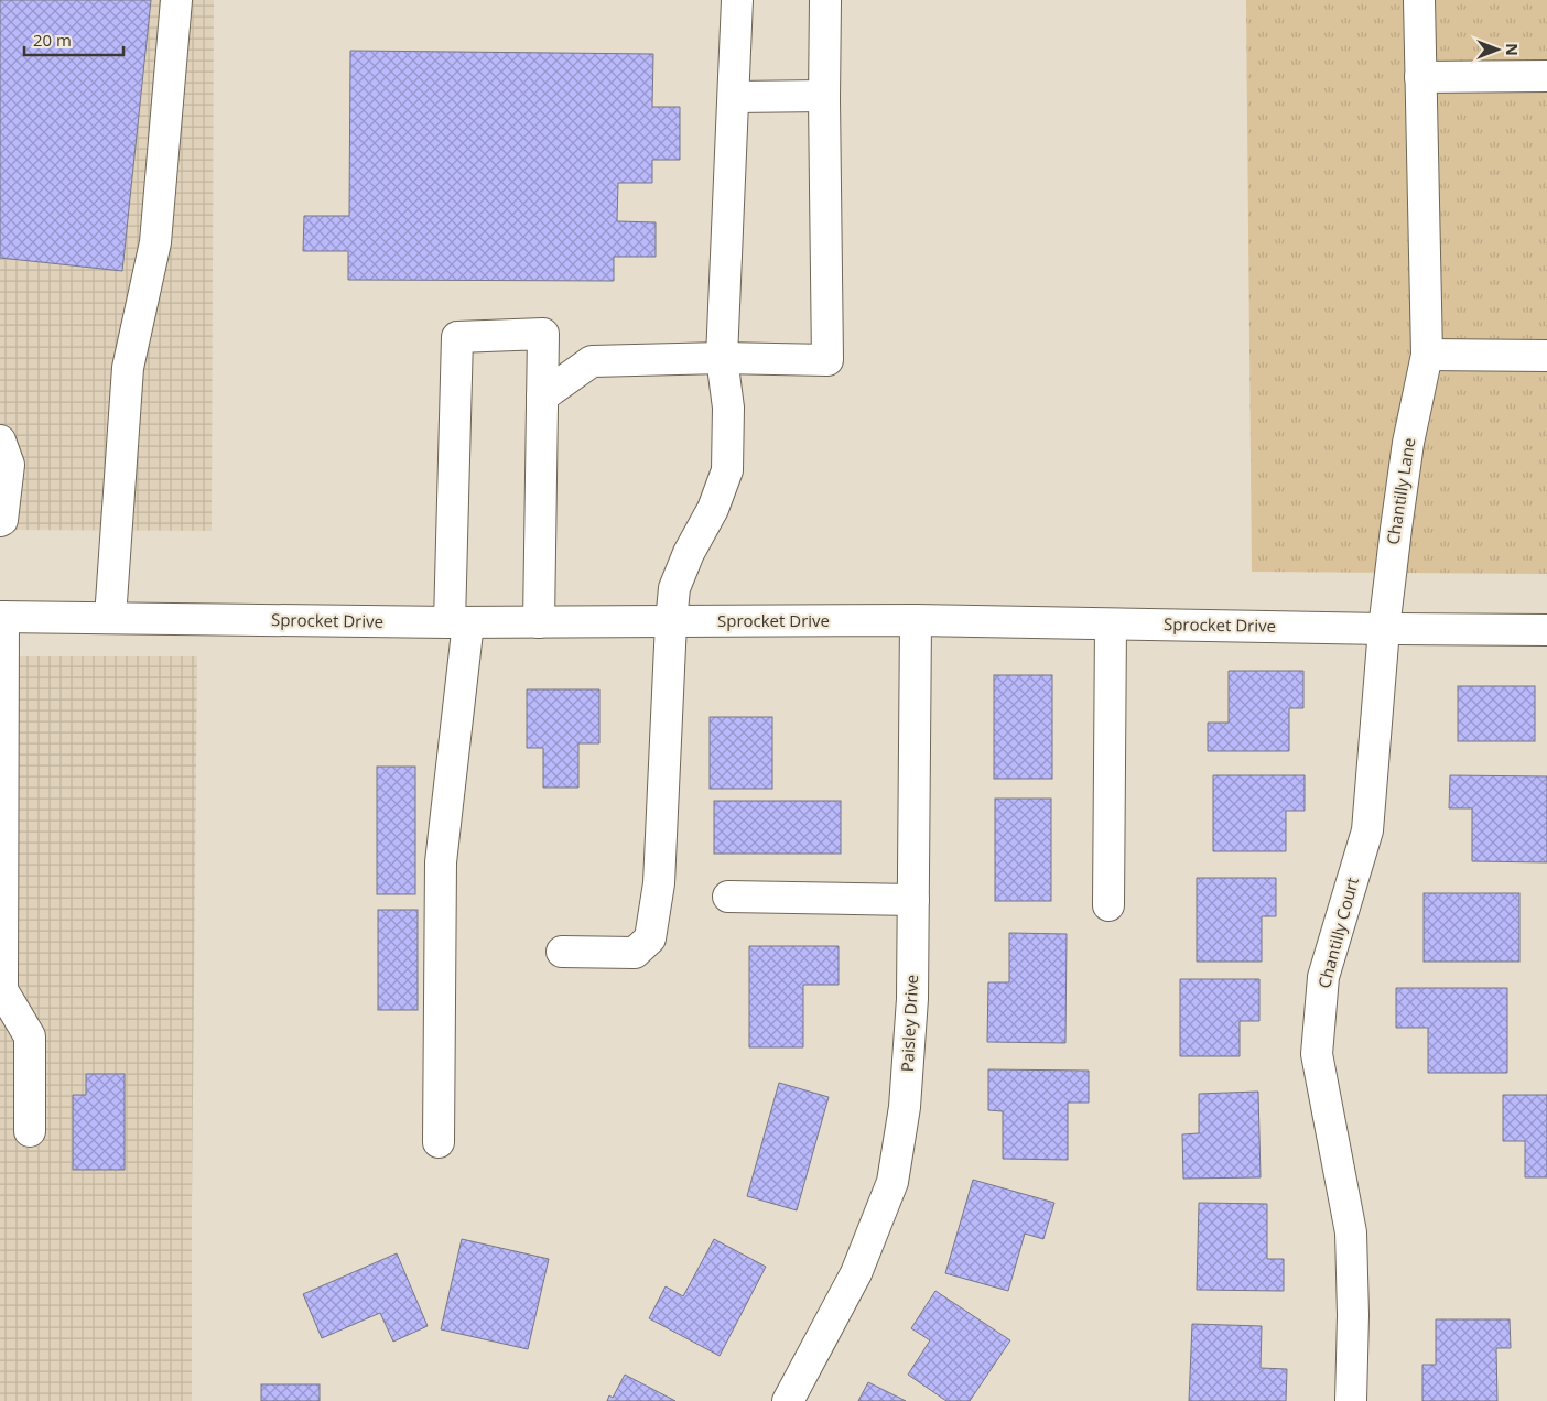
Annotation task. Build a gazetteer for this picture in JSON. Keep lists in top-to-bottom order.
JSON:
{
  "streets": {
    "street": [
      "Chantilly Lane",
      "Sprocket Drive",
      "Chantilly Court",
      "Paisley Drive"
    ]
  },
  "crossings": [
    ["Chantilly Lane", "Sprocket Drive"],
    ["Chantilly Lane", "Chantilly Court"],
    ["Sprocket Drive", "Chantilly Court"],
    ["Sprocket Drive", "Paisley Drive"]
  ],
  "scale_bar": "20 m",
  "north": "right"
}
